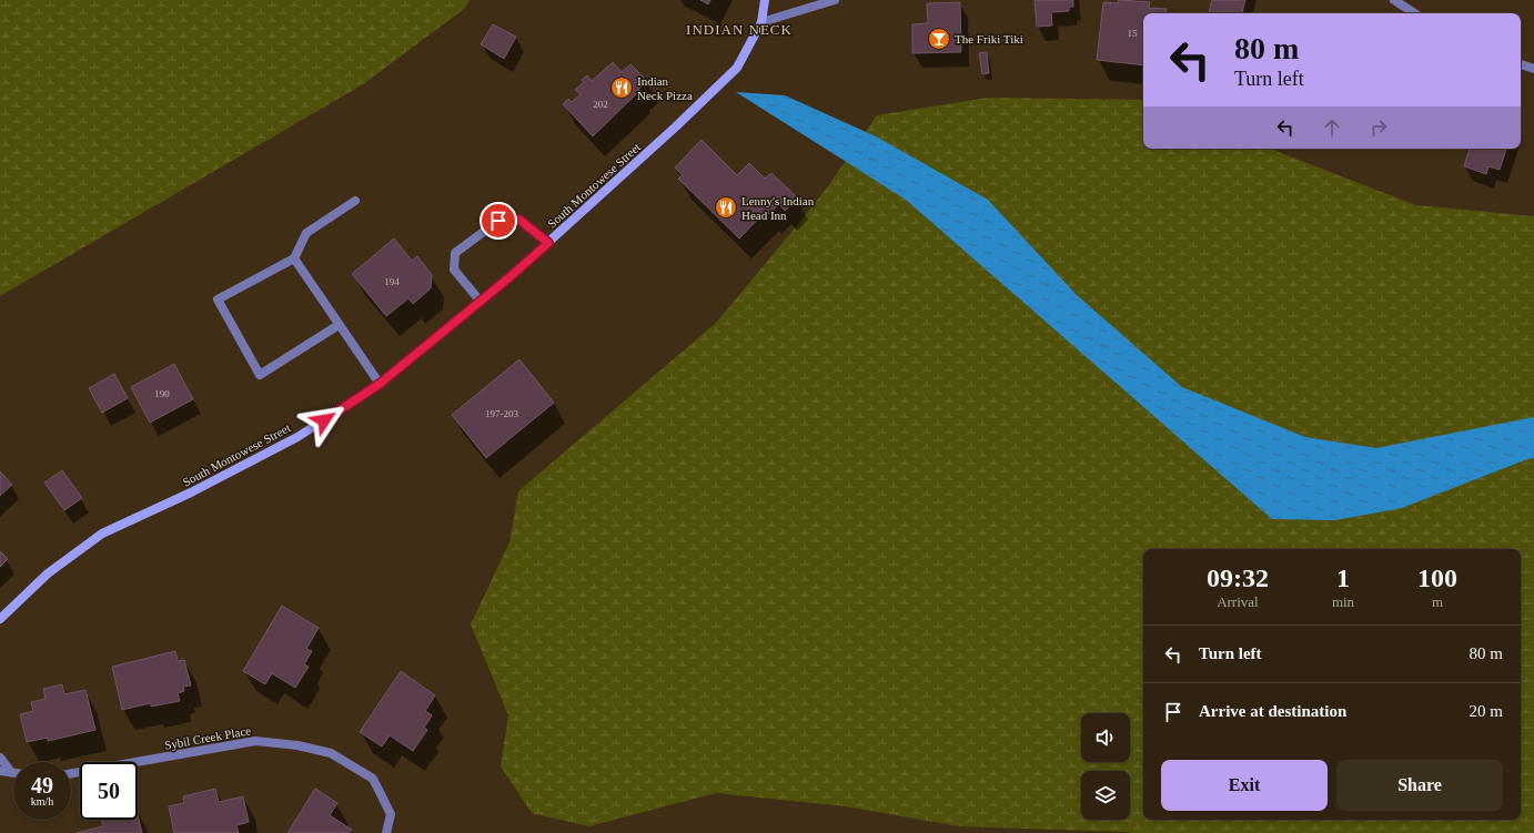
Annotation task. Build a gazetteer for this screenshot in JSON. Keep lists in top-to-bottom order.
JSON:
{
  "streets": {
    "main road": ["South Montowese Street"],
    "street": ["Sybil Creek Place"]
  },
  "districts": ["INDIAN NECK"],
  "places": {
    "bar": ["The Friki Tiki"],
    "restaurant": ["Indian Neck Pizza", "Lenny's Indian Head Inn"]
  },
  "house_numbers": [
    "15",
    "202",
    "194",
    "190",
    "197-203"
  ],
  "page": {
    "turn": ["80 m", "Turn left"],
    "eta": [
      "09:32",
      "Arrival",
      "1",
      "min",
      "100",
      "m"
    ],
    "list": [
      {
        "name": "Turn left",
        "value": "80 m"
      },
      {
        "name": "Arrive at destination",
        "value": "20 m"
      }
    ],
    "buttons": ["Exit", "Share"],
    "speed": "49 km/h",
    "limit": "50"
  }
}
